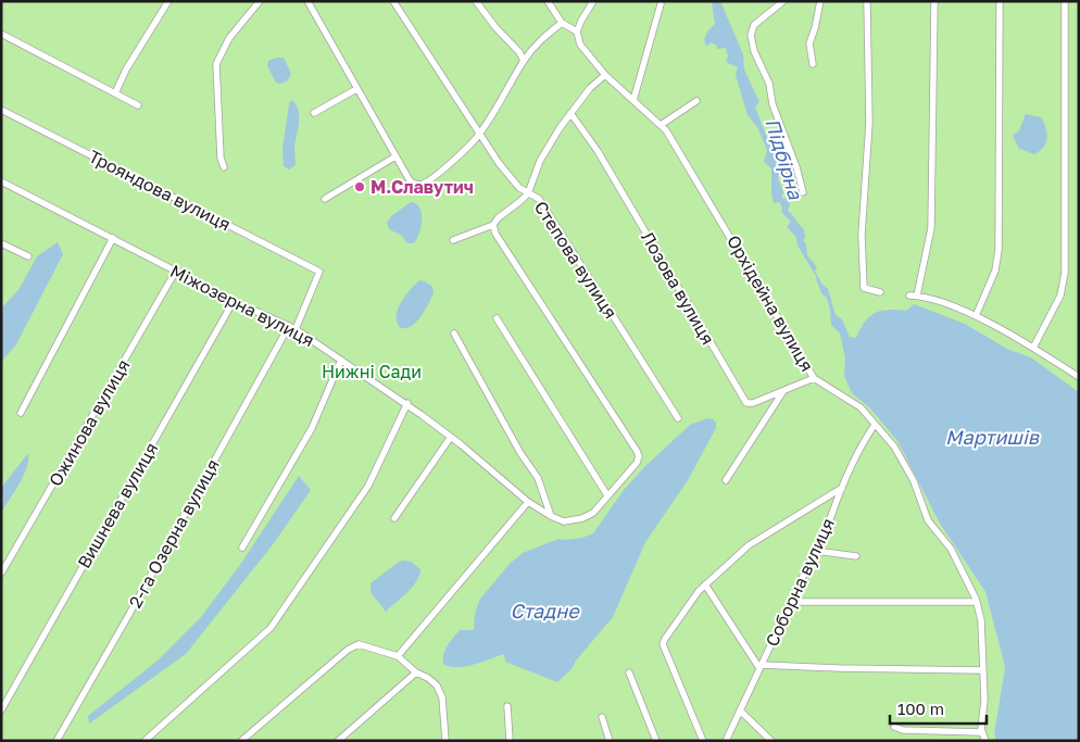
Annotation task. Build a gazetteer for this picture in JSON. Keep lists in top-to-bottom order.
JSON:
{
  "streets": {
    "street": [
      "Трояндова вулиця",
      "Степова вулиця",
      "Лозова вулиця",
      "Орхідейна вулиця",
      "Міжозерна вулиця",
      "Ожинова вулиця",
      "Вишнева вулиця",
      "2-га Озерна вулиця",
      "Соборна вулиця"
    ]
  },
  "crossings": [
    ["Трояндова вулиця", "Міжозерна вулиця"],
    ["Лозова вулиця", "Орхідейна вулиця"],
    ["Орхідейна вулиця", "Соборна вулиця"],
    ["Міжозерна вулиця", "Ожинова вулиця"],
    ["Міжозерна вулиця", "Вишнева вулиця"],
    ["Міжозерна вулиця", "2-га Озерна вулиця"]
  ],
  "water": ["Підбірна", "Мартишів", "Стадне"],
  "parks": ["Нижні Сади"],
  "places": ["М.Славутич"],
  "scale_bar": "100 m"
}
